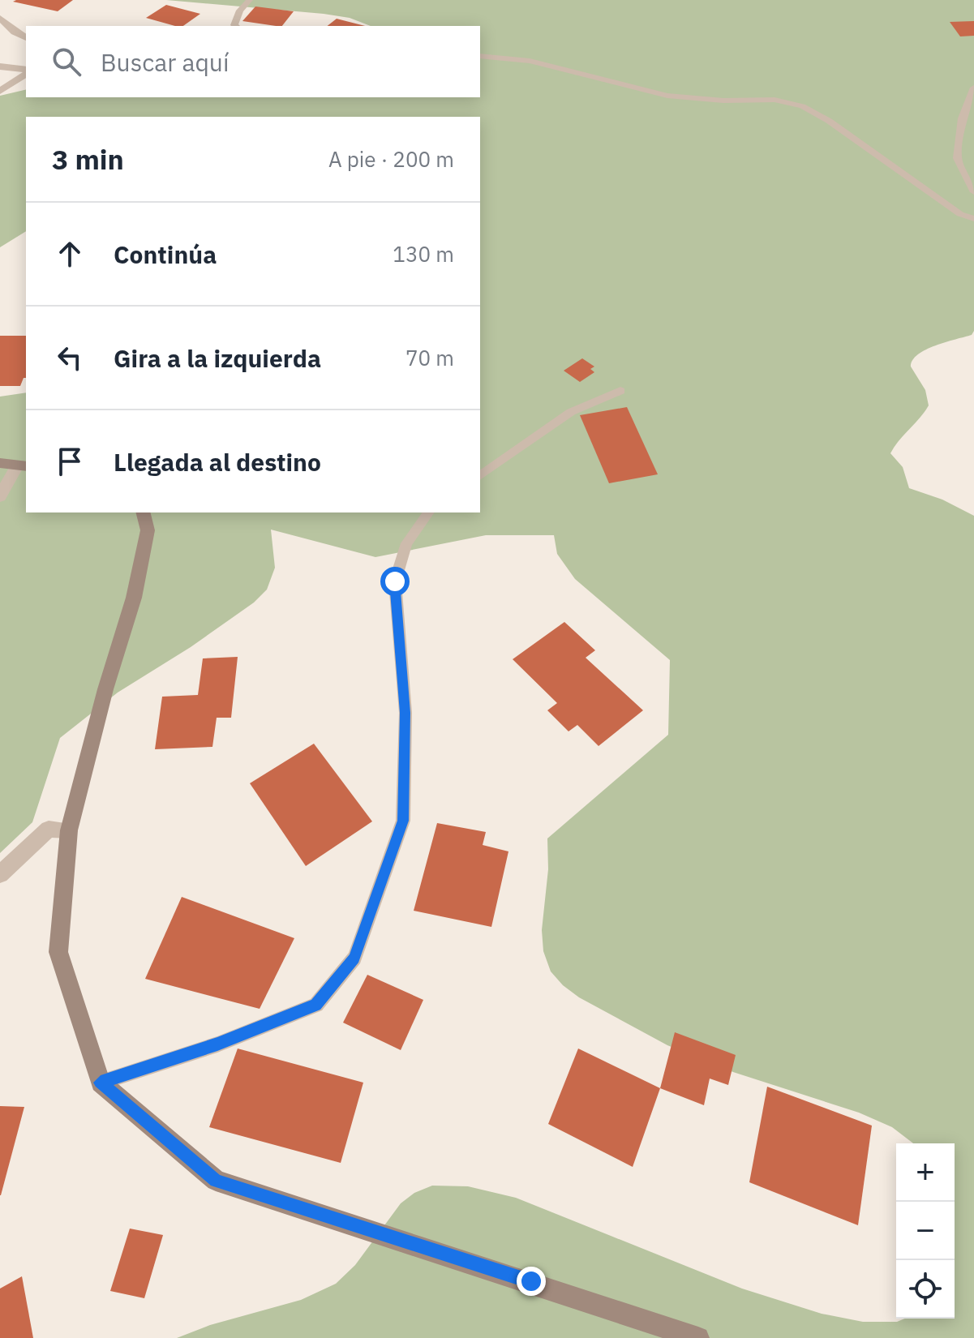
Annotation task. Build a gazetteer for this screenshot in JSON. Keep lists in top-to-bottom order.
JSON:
{
  "page": {
    "search": "Buscar aquí",
    "heading": ["3 min", "A pie · 200 m"],
    "list": [
      ["Continúa", "130 m"],
      ["Gira a la izquierda", "70 m"],
      "Llegada al destino"
    ],
    "map_buttons": ["+", "−"]
  }
}
